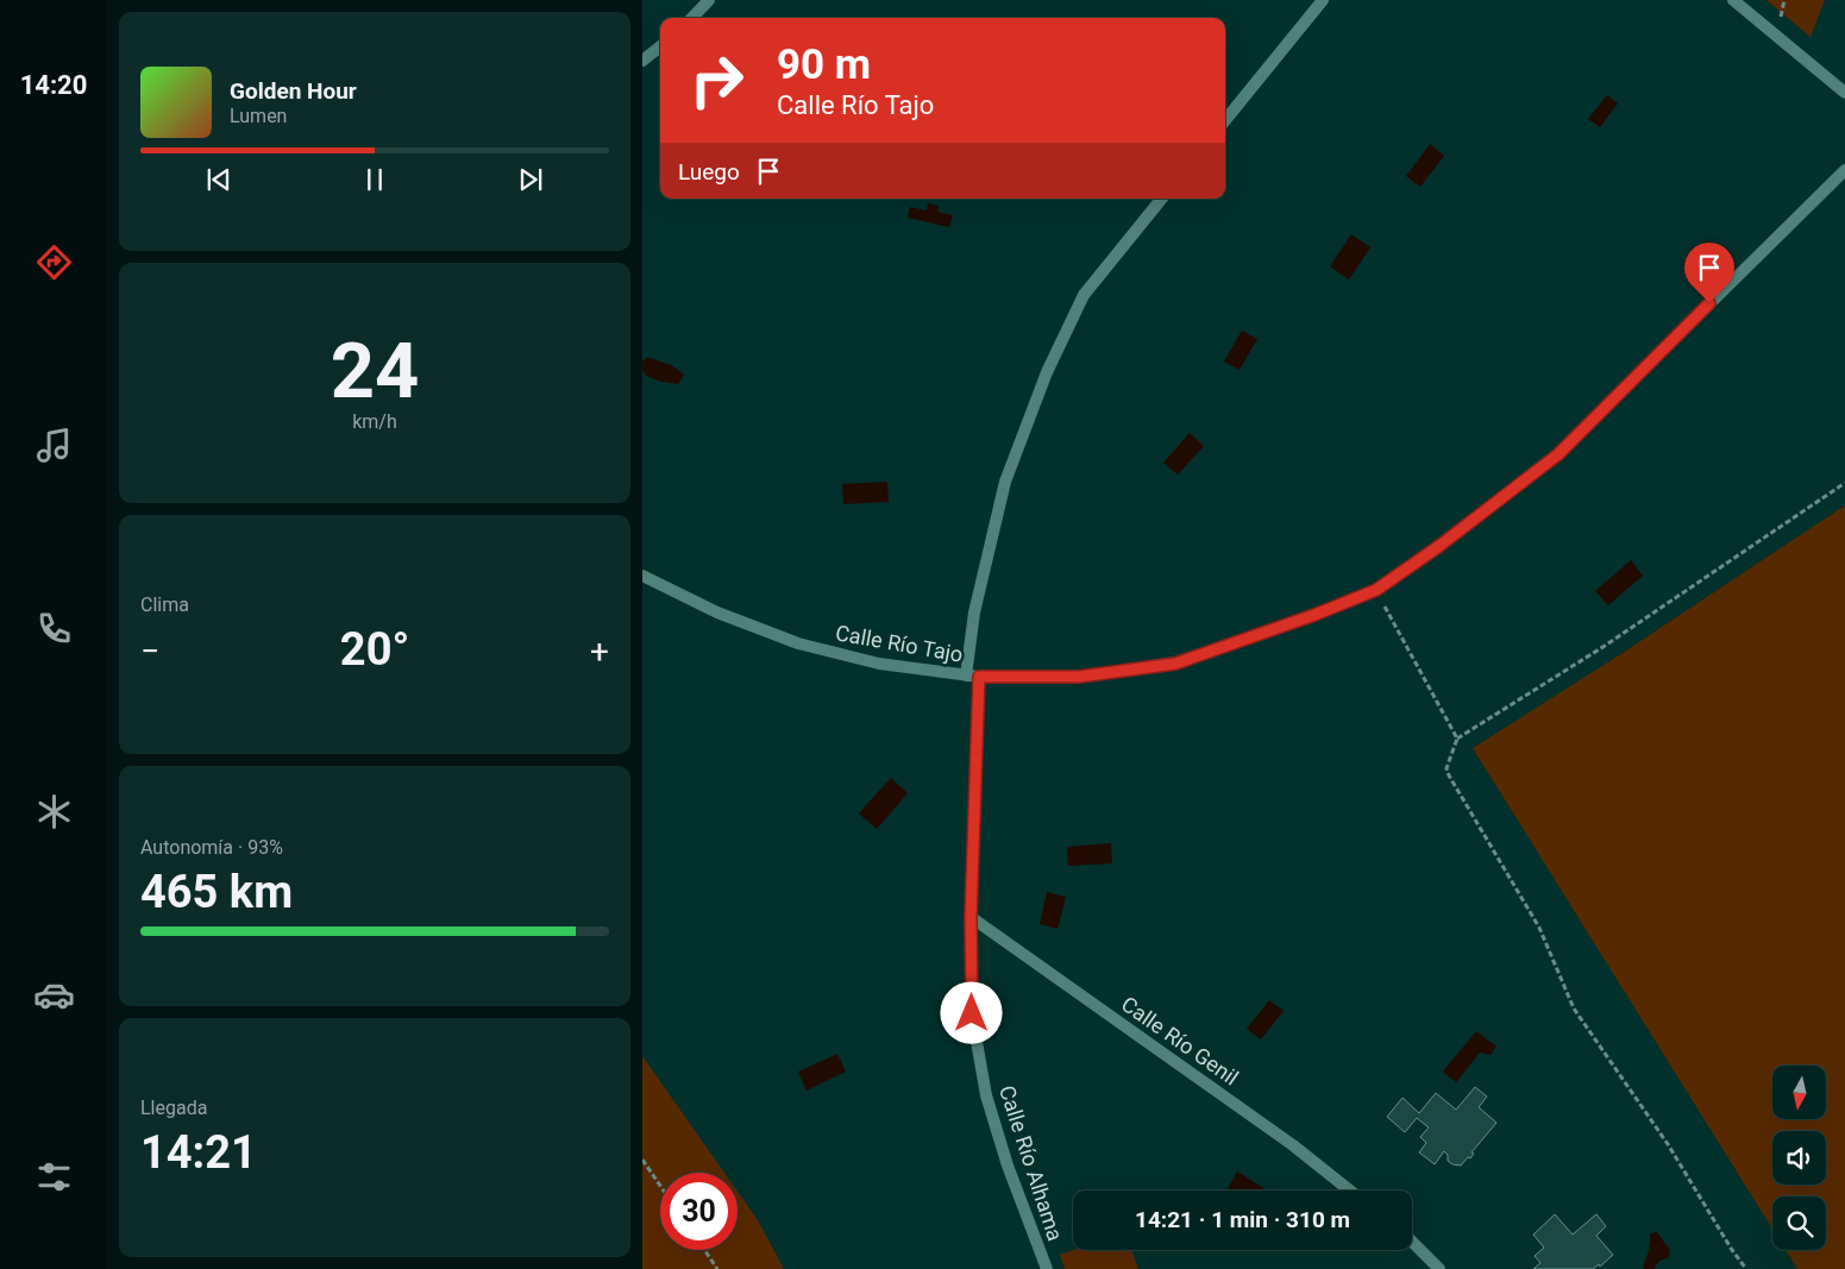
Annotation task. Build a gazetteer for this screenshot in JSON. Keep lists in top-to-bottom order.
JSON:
{
  "streets": {
    "street": ["Calle Río Tajo", "Calle Río Genil", "Calle Río Alhama"]
  },
  "crossings": [
    ["Calle Río Tajo", "Calle Río Alhama"],
    ["Calle Río Genil", "Calle Río Alhama"]
  ],
  "north": "bottom",
  "page": {
    "tabs": "14:20",
    "turn": ["90 m", "Calle Río Tajo"],
    "song": ["Golden Hour", "Lumen"],
    "then": "Luego",
    "tile": [
      ["24", "km/h"],
      "Clima",
      ["Autonomía · 93%", "465 km"],
      ["Llegada", "14:21"]
    ],
    "heat": ["−", "20°", "+"],
    "limit": "30",
    "trip": "14:21 · 1 min · 310 m"
  }
}
